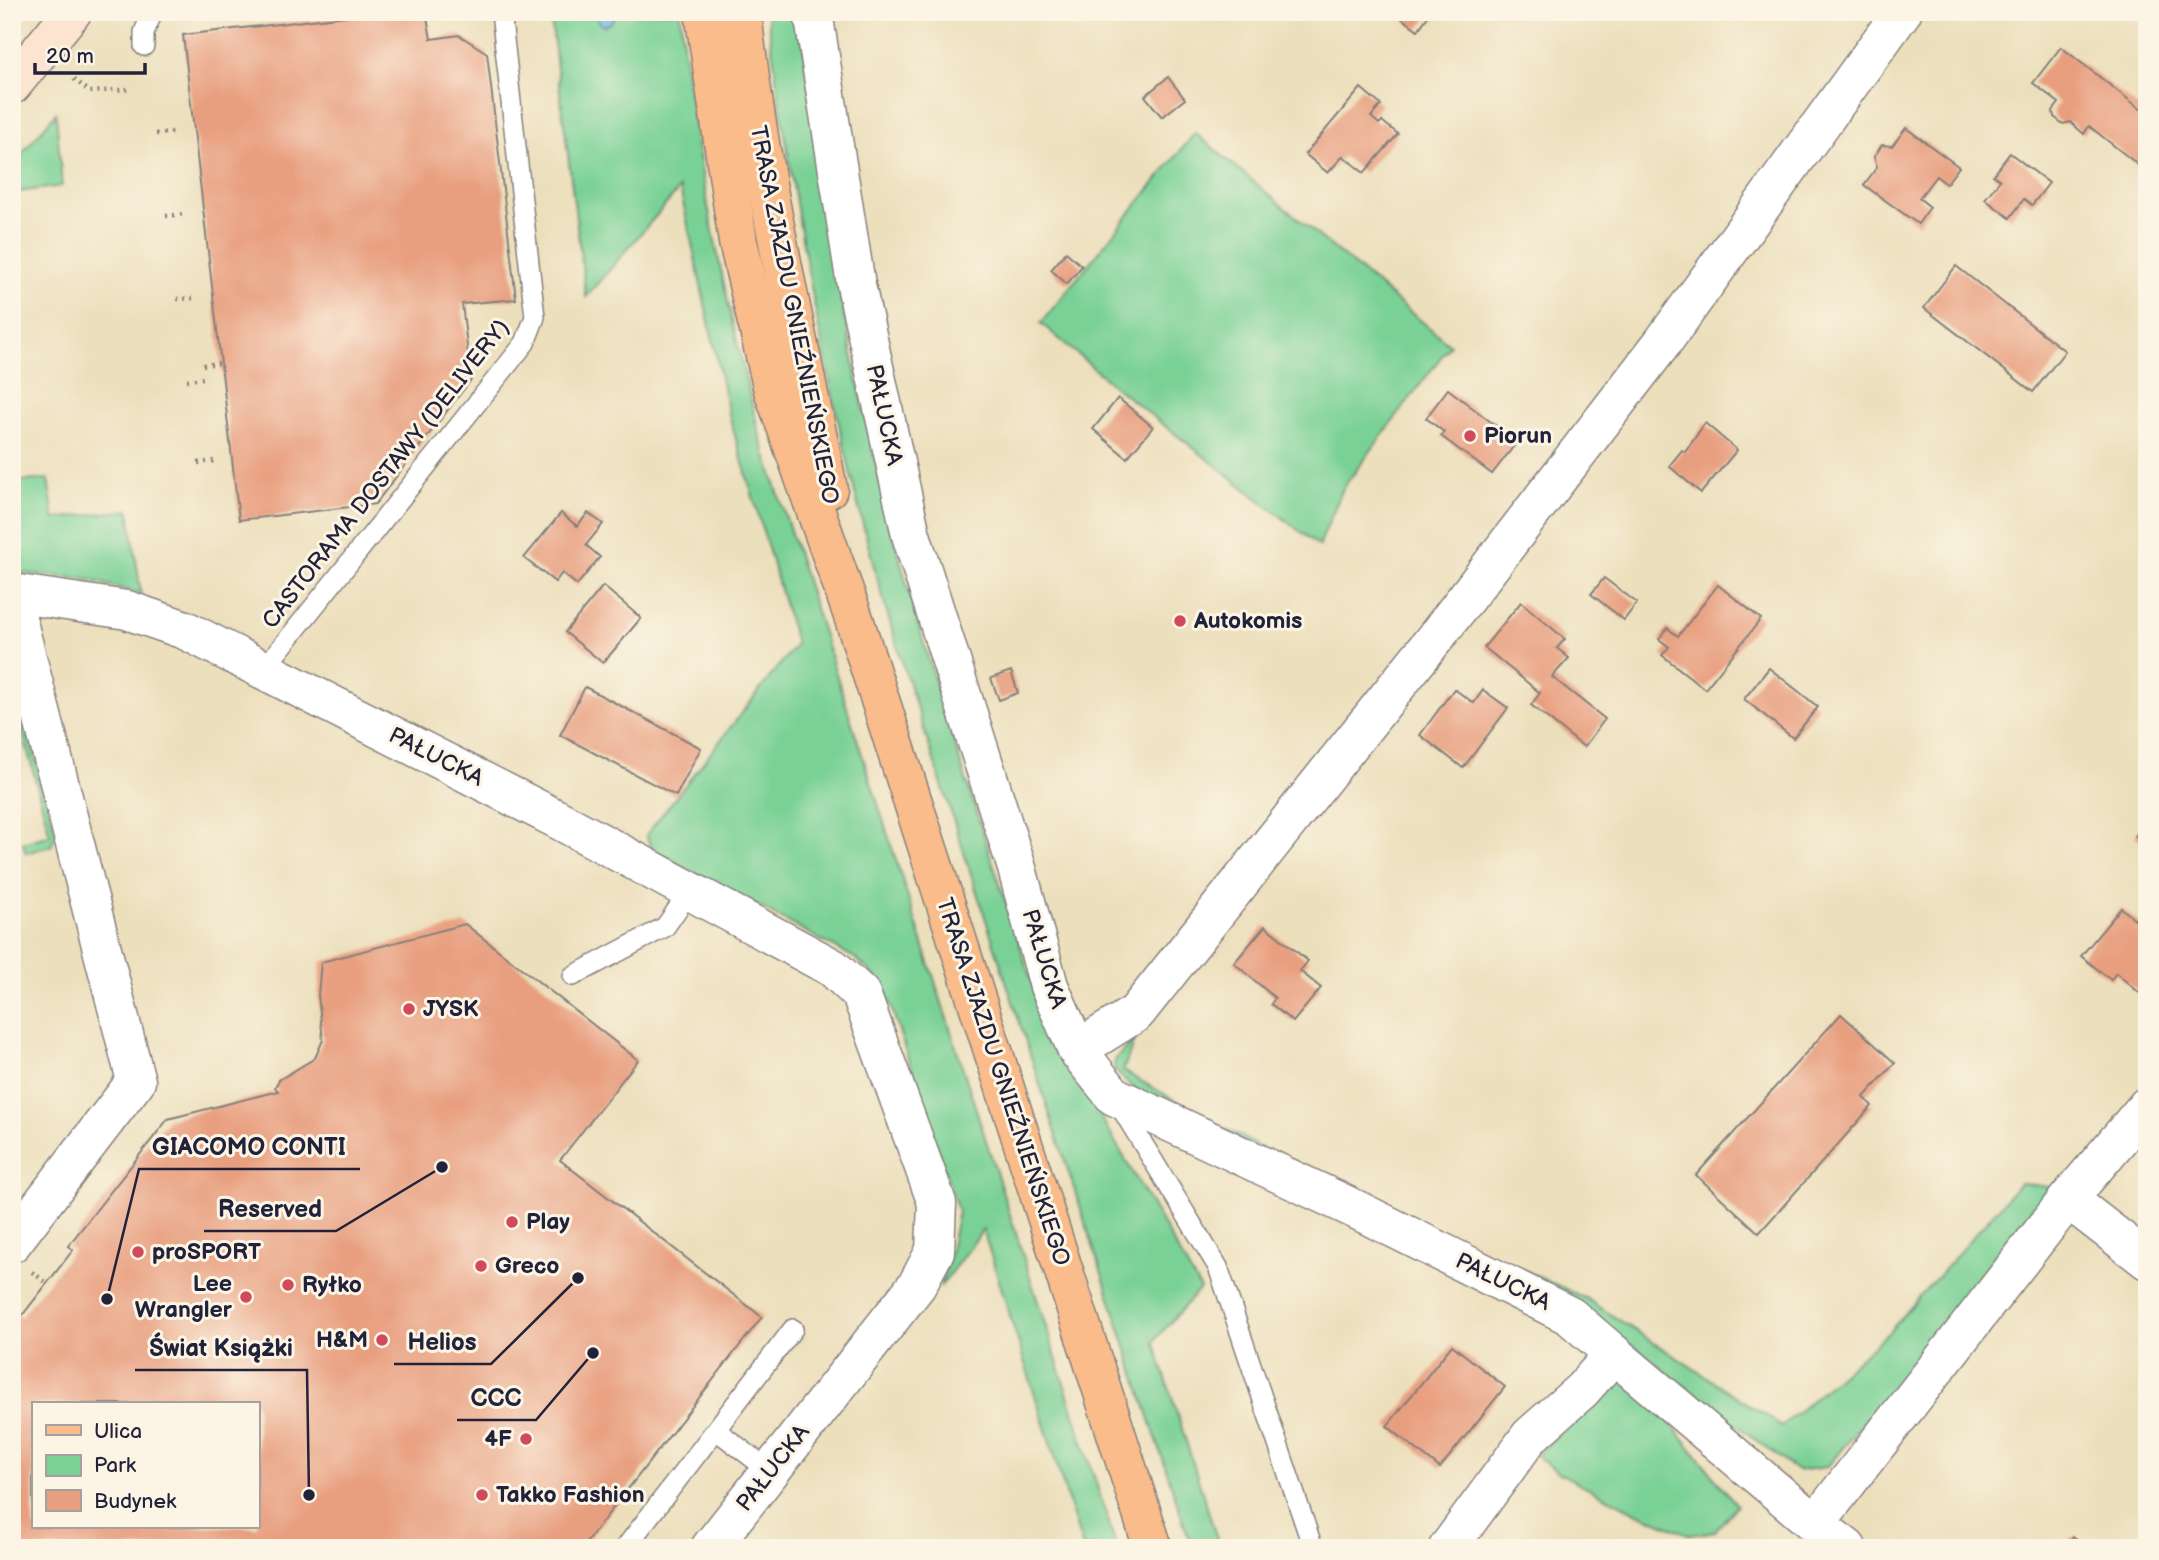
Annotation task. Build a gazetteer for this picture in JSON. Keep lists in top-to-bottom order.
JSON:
{
  "streets": {
    "main road": ["TRASA ZJAZDU GNIEŹNIEŃSKIEGO"],
    "street": ["PAŁUCKA"],
    "lane": ["CASTORAMA DOSTAWY (DELIVERY)"]
  },
  "crossings": [
    ["PAŁUCKA", "CASTORAMA DOSTAWY (DELIVERY)"]
  ],
  "places": [
    "Piorun",
    "Autokomis",
    "JYSK",
    "Reserved",
    "Play",
    "proSPORT",
    "Greco",
    "Helios",
    "Ryłko",
    "Lee Wrangler",
    "GIACOMO CONTI",
    "H&M",
    "CCC",
    "4F",
    "Świat Książki",
    "Takko Fashion"
  ],
  "legend": ["Ulica", "Park", "Budynek"],
  "scale_bar": "20 m"
}
